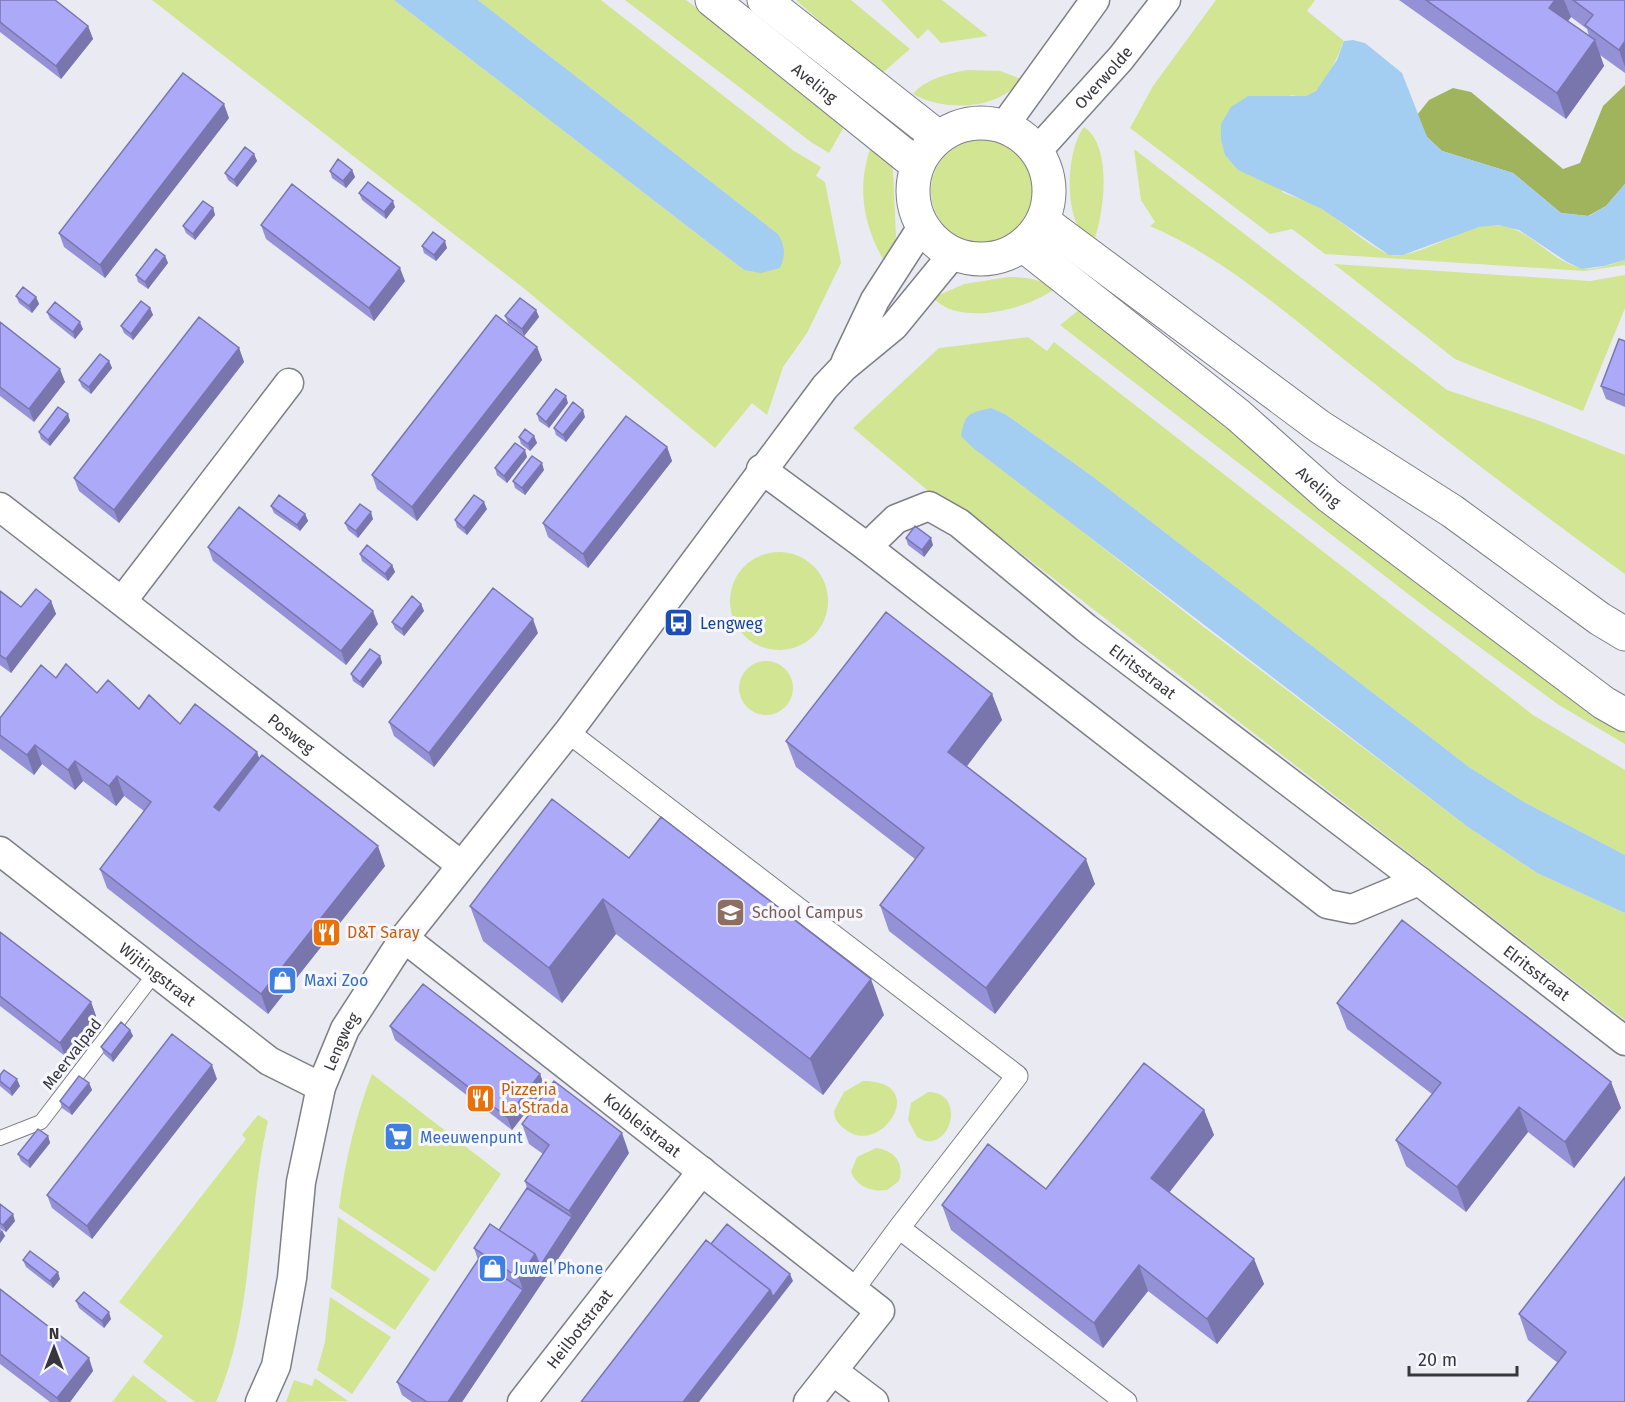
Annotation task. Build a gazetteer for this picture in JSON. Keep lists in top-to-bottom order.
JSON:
{
  "streets": {
    "main road": ["Aveling"],
    "street": [
      "Overwolde",
      "Elritsstraat",
      "Posweg",
      "Wijtingstraat",
      "Lengweg",
      "Kolbleistraat",
      "Heilbotstraat"
    ],
    "lane": ["Meervalpad"]
  },
  "crossings": [
    ["Overwolde", "Aveling"],
    ["Overwolde", "Lengweg"],
    ["Aveling", "Lengweg"],
    ["Posweg", "Lengweg"],
    ["Wijtingstraat", "Lengweg"],
    ["Wijtingstraat", "Meervalpad"],
    ["Lengweg", "Kolbleistraat"],
    ["Kolbleistraat", "Heilbotstraat"]
  ],
  "places": {
    "bus stop": ["Lengweg"],
    "school or university": ["School Campus"],
    "restaurant": ["D&T Saray", "Pizzeria La Strada"],
    "shop": ["Maxi Zoo", "Juwel Phone"],
    "supermarket": ["Meeuwenpunt"]
  },
  "scale_bar": "20 m",
  "north": "top"
}
